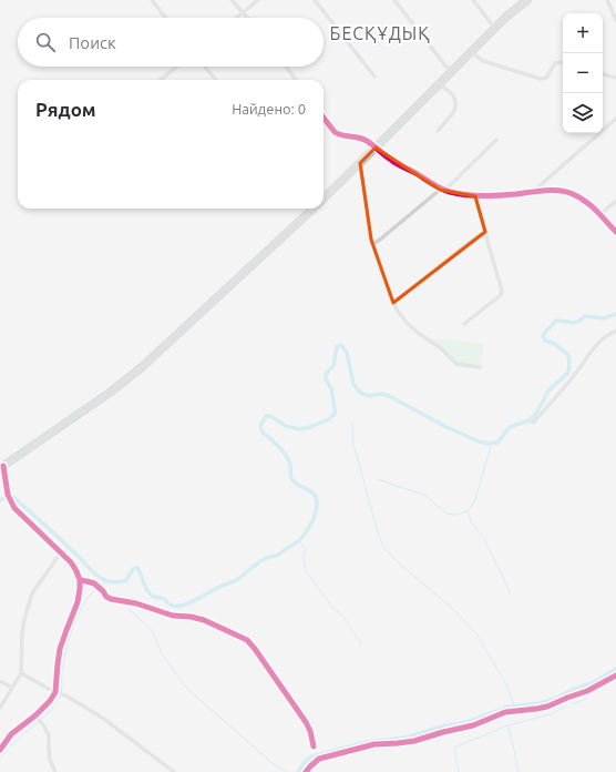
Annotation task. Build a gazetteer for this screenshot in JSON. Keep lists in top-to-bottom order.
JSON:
{
  "districts": ["БЕСҚҰДЫҚ"],
  "page": {
    "map_buttons": ["+", "−"],
    "search": "Поиск",
    "heading": ["Рядом", "Найдено: 0"]
  }
}
